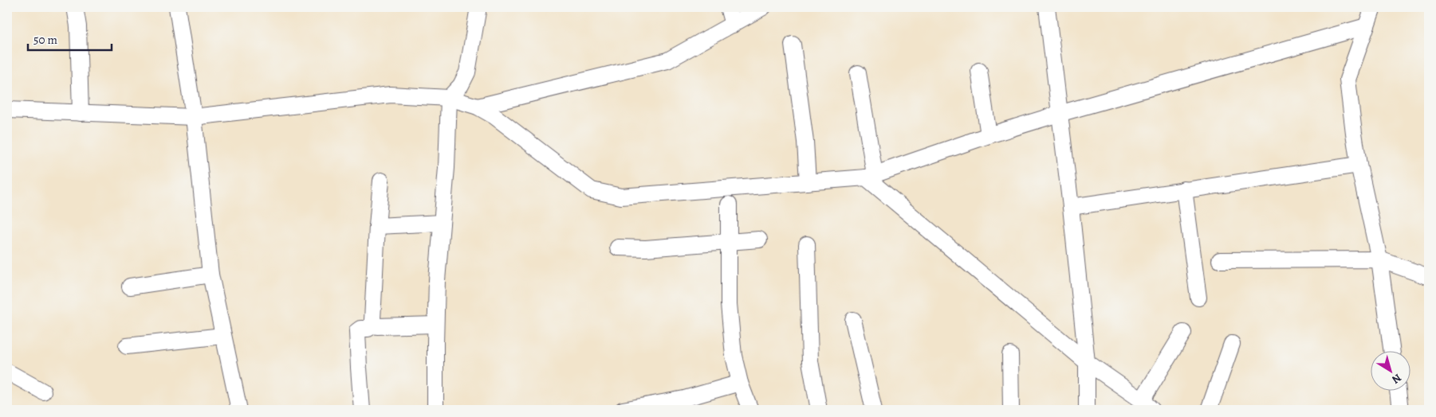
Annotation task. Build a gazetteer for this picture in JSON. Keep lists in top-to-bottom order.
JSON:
{
  "scale_bar": "50 m",
  "north": "bottom right"
}
